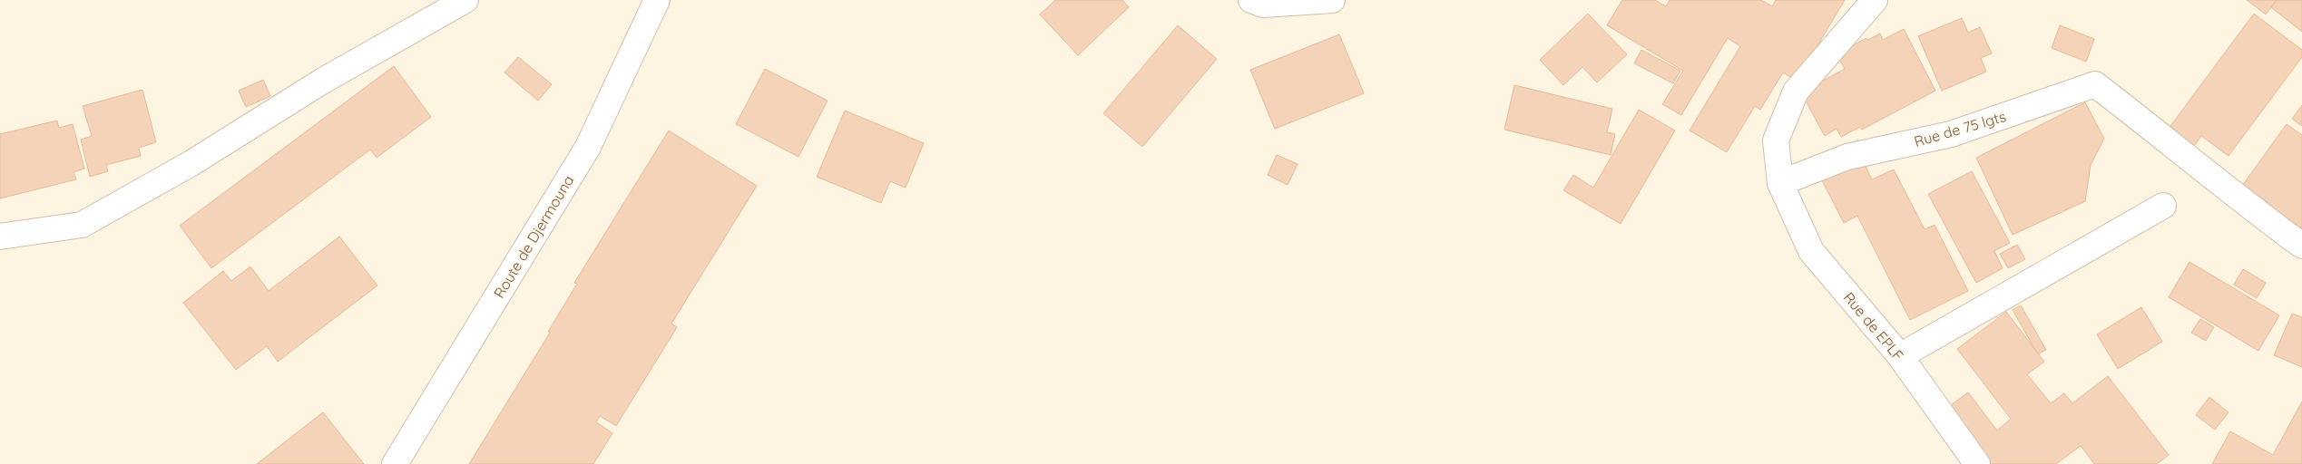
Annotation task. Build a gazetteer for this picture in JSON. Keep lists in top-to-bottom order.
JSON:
{
  "streets": {
    "street": ["Rue de 75 lgts", "Route de Djermouna", "Rue de EPLF"]
  },
  "crossings": [
    ["Rue de 75 lgts", "Rue de EPLF"]
  ]
}
